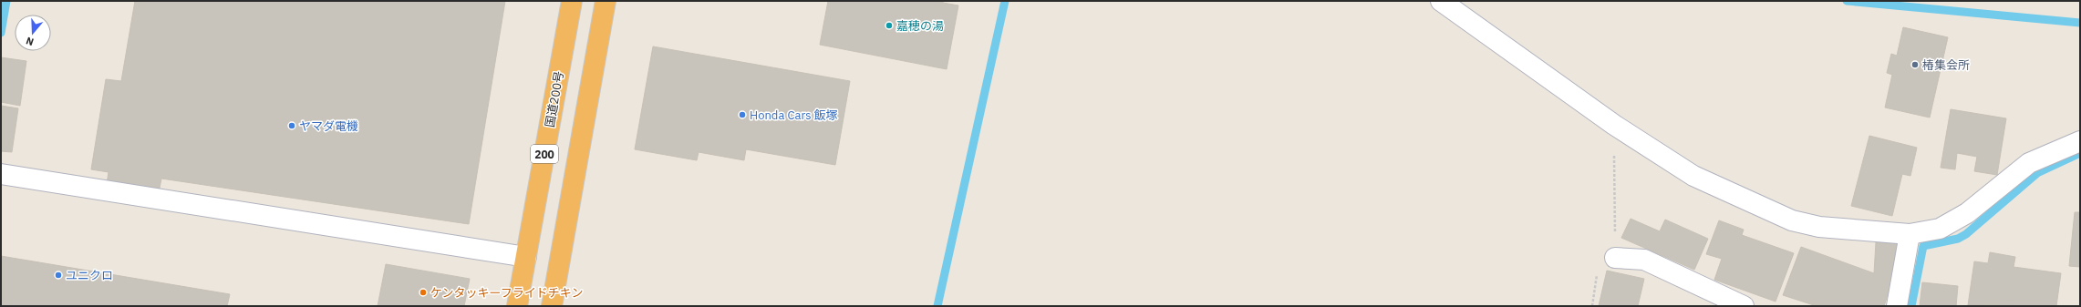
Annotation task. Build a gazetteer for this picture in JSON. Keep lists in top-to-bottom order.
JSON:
{
  "streets": {
    "highway": ["国道200号", "200"]
  },
  "places": [
    "嘉穂の湯",
    "椿集会所",
    "Honda Cars 飯塚",
    "ヤマダ電機",
    "ユニクロ",
    "ケンタッキーフライドチキン"
  ],
  "north": "bottom"
}
